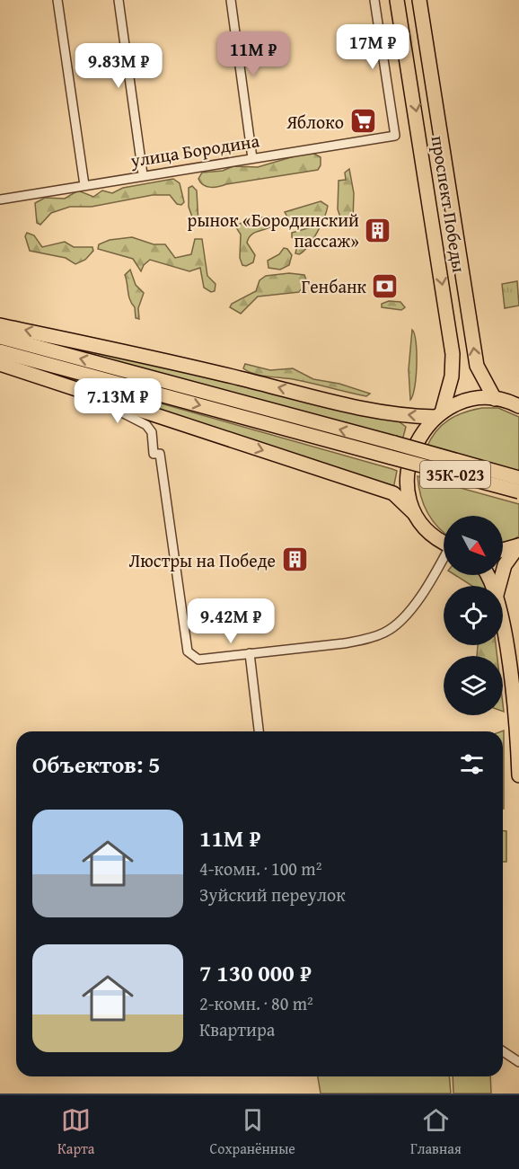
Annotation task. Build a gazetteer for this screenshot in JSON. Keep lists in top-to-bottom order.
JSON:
{
  "streets": {
    "main road": ["проспект Победы", "35К-023"],
    "street": ["улица Бородина"]
  },
  "places": {
    "supermarket": ["Яблоко"],
    "building": ["рынок «Бородинский пассаж»", "Люстры на Победе"],
    "bank": ["Генбанк"]
  },
  "north": "bottom right",
  "page": {
    "price": [
      "17M ₽",
      "11M ₽",
      "9.83M ₽",
      "7.13M ₽",
      "9.42M ₽"
    ],
    "heading": "Объектов: 5",
    "list": [
      {
        "name": "11M ₽",
        "note": "4-комн. · 100 m² · Зуйский переулок"
      },
      {
        "name": "7 130 000 ₽",
        "note": "2-комн. · 80 m² · Квартира"
      }
    ],
    "tabs": ["Карта", "Сохранённые", "Главная"]
  }
}
